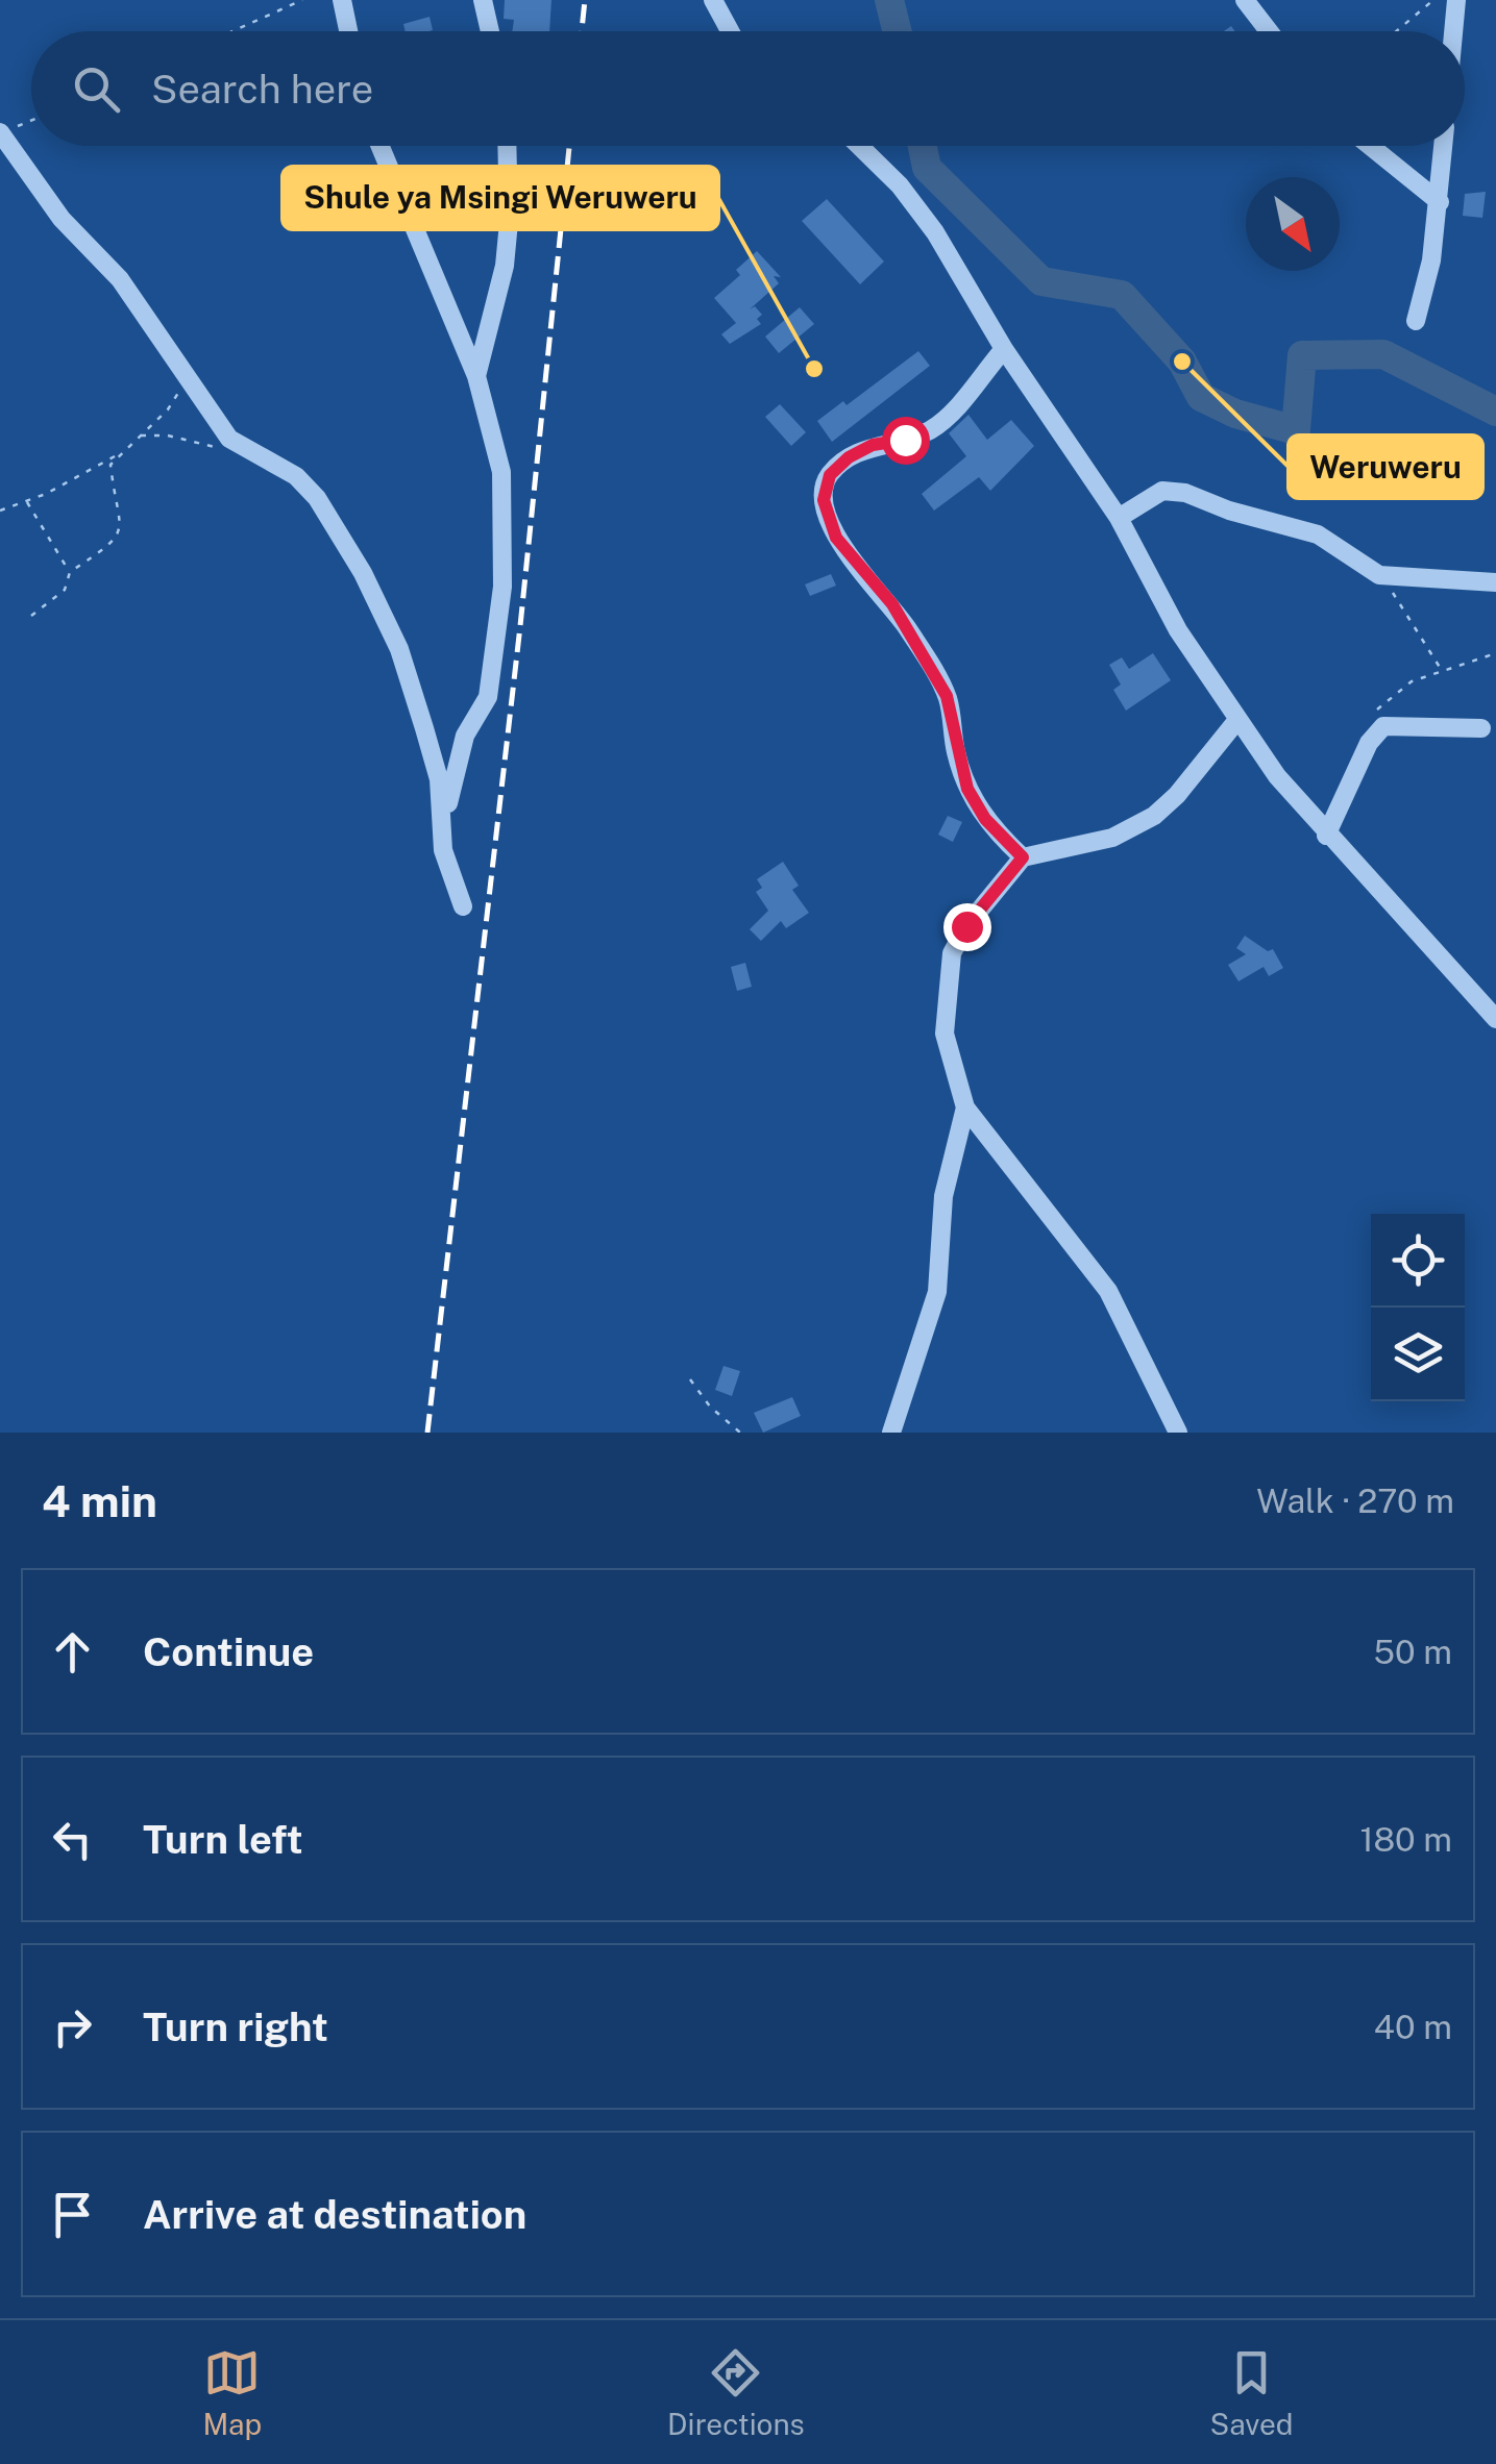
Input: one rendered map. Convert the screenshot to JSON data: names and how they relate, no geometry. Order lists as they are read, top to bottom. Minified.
{"places":["Weruweru","Shule ya Msingi Weruweru"],"north":"bottom right","page":{"search":"Search here","heading":["4 min","Walk · 270 m"],"list":[["Continue","50 m"],["Turn left","180 m"],["Turn right","40 m"],"Arrive at destination"],"nav":["Map","Directions","Saved"]}}
